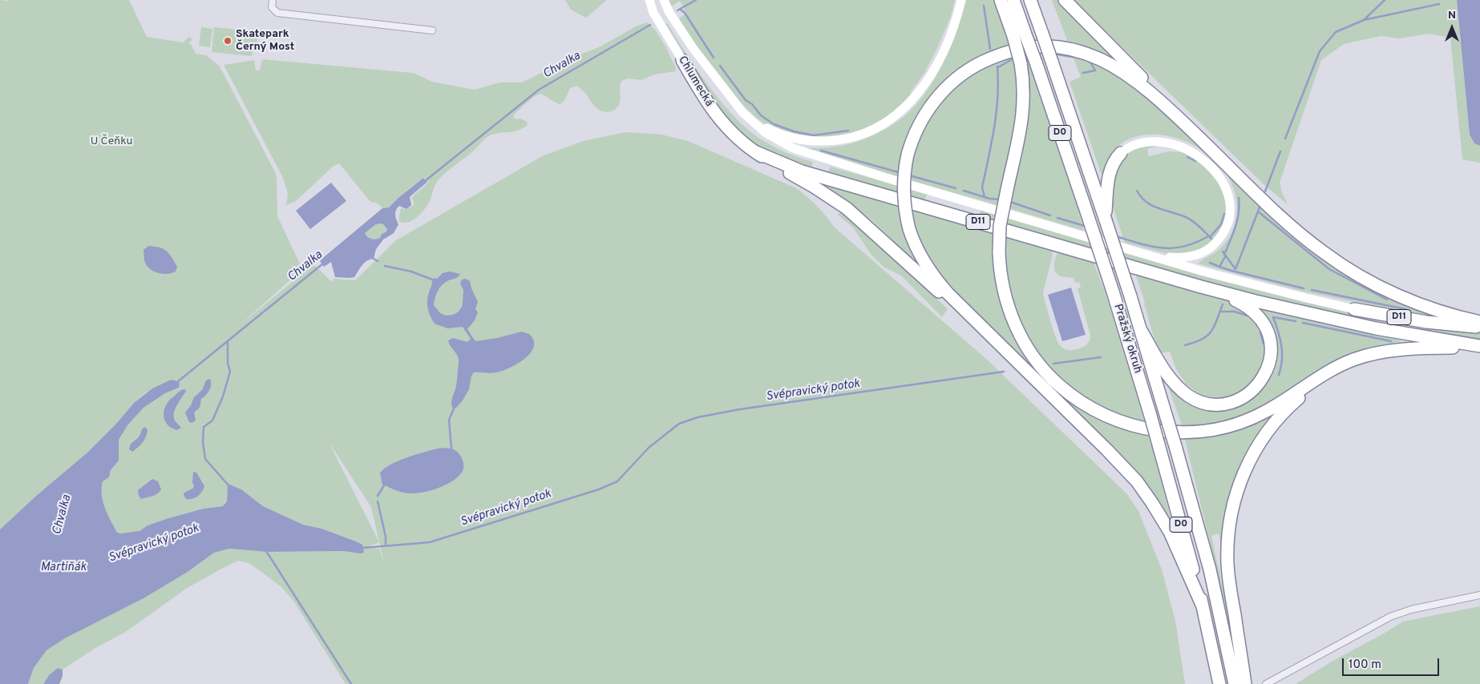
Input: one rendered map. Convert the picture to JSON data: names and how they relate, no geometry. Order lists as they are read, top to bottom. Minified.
{"streets":{"highway":["Chlumecká","D0","D11","Pražský okruh"]},"crossings":[["Chlumecká","D11"]],"water":["Chvalka","Svépravický potok","Martiňák"],"parks":["U Čeňku"],"places":["Skatepark Černý Most"],"scale_bar":"100 m","north":"top"}
